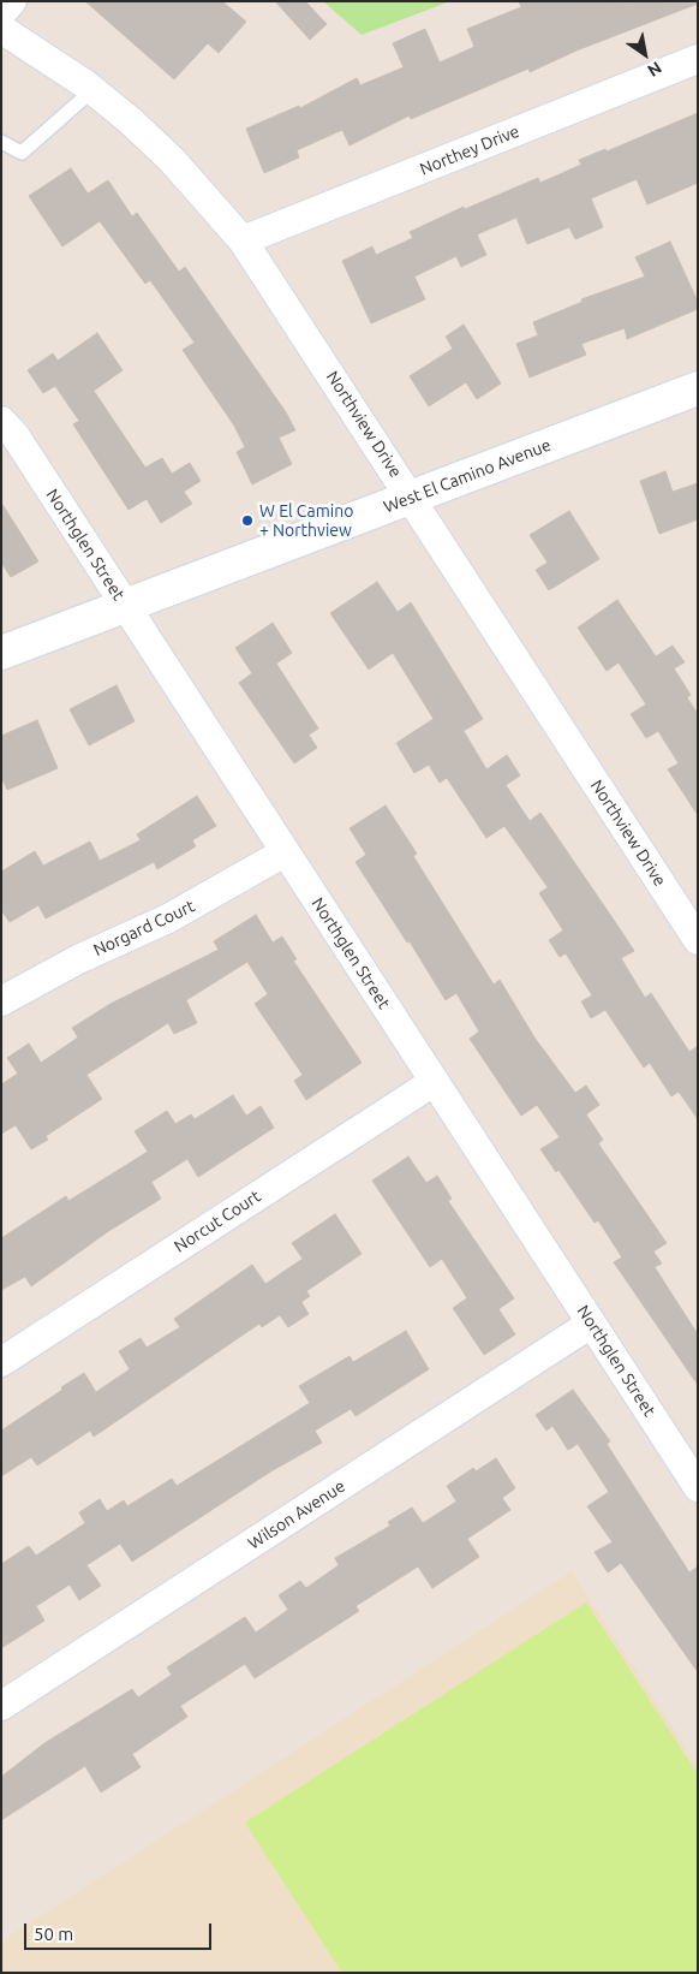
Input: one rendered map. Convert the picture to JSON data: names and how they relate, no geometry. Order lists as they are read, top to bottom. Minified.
{"streets":{"main road":["West El Camino Avenue"],"street":["Northey Drive","Northview Drive","Northglen Street","Norgard Court","Norcut Court","Wilson Avenue"]},"crossings":[["Northey Drive","Northview Drive"],["Northview Drive","West El Camino Avenue"],["West El Camino Avenue","Northglen Street"],["Northglen Street","Norgard Court"],["Northglen Street","Norcut Court"],["Northglen Street","Wilson Avenue"]],"places":["W El Camino + Northview"],"scale_bar":"50 m","north":"bottom right"}
